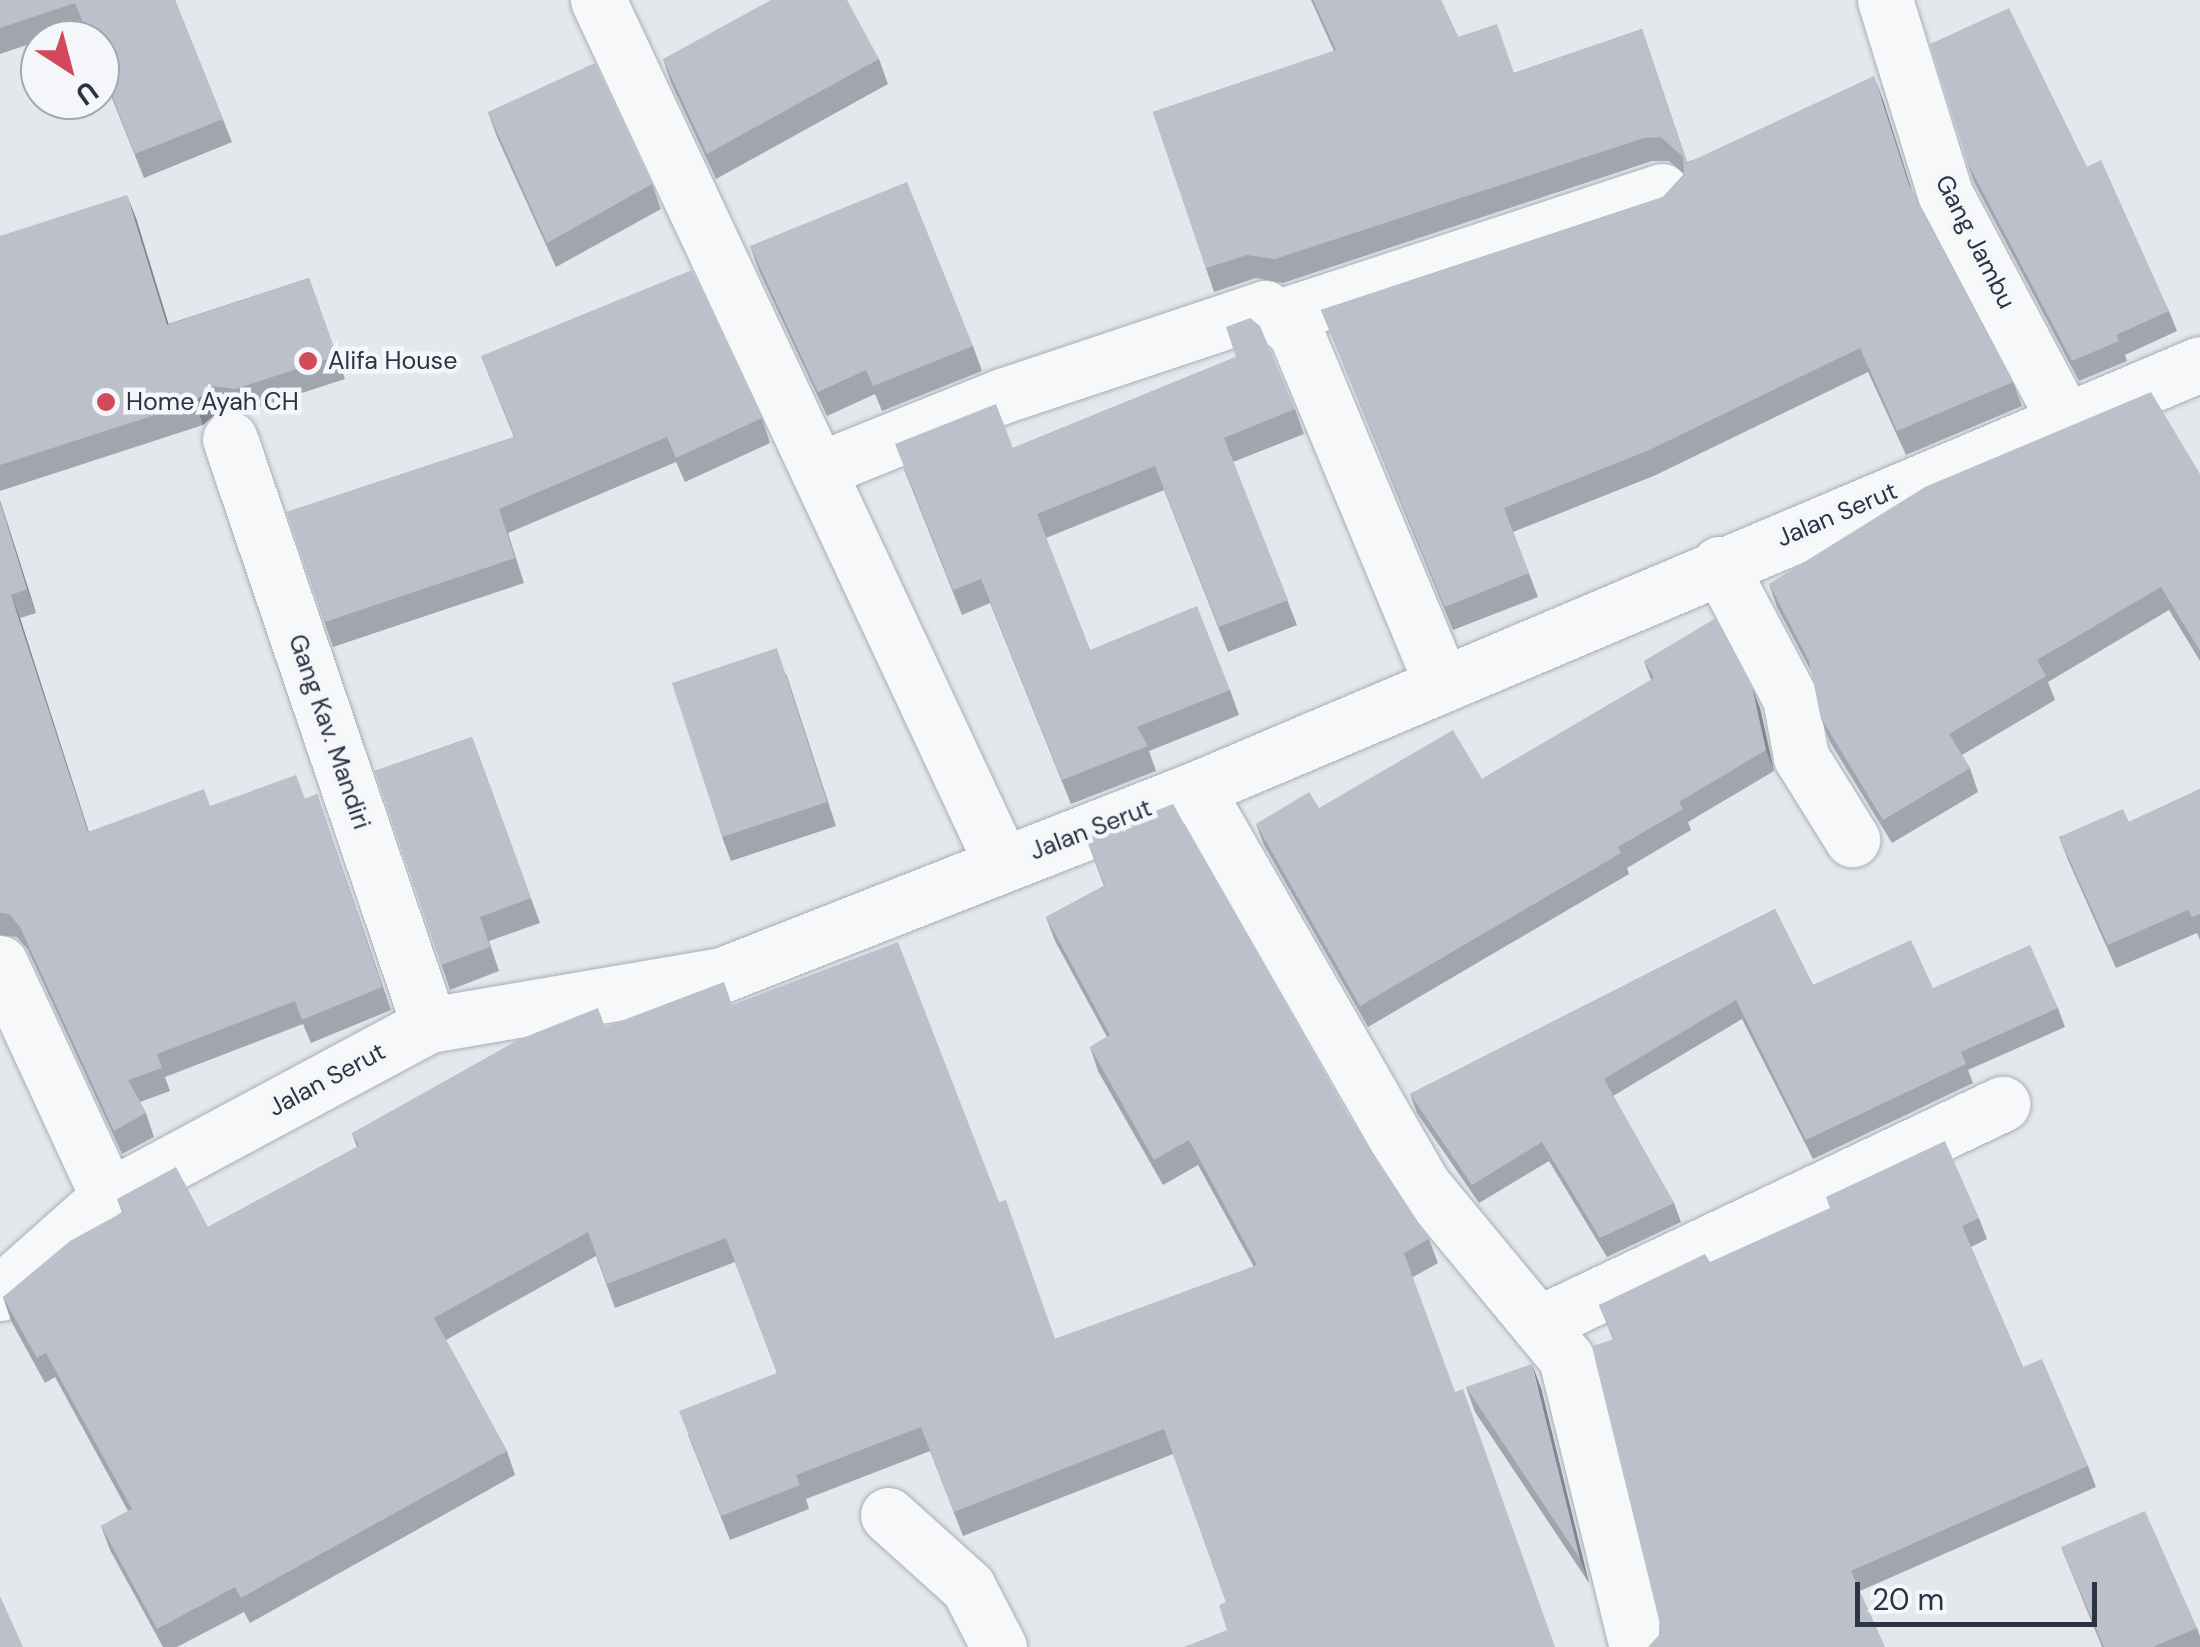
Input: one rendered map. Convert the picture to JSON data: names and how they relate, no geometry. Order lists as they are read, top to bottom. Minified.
{"streets":{"street":["Gang Jambu","Jalan Serut","Gang Kav. Mandiri"]},"crossings":[["Gang Jambu","Jalan Serut"],["Jalan Serut","Gang Kav. Mandiri"]],"places":["Alifa House","Home Ayah CH"],"scale_bar":"20 m","north":"bottom right"}
